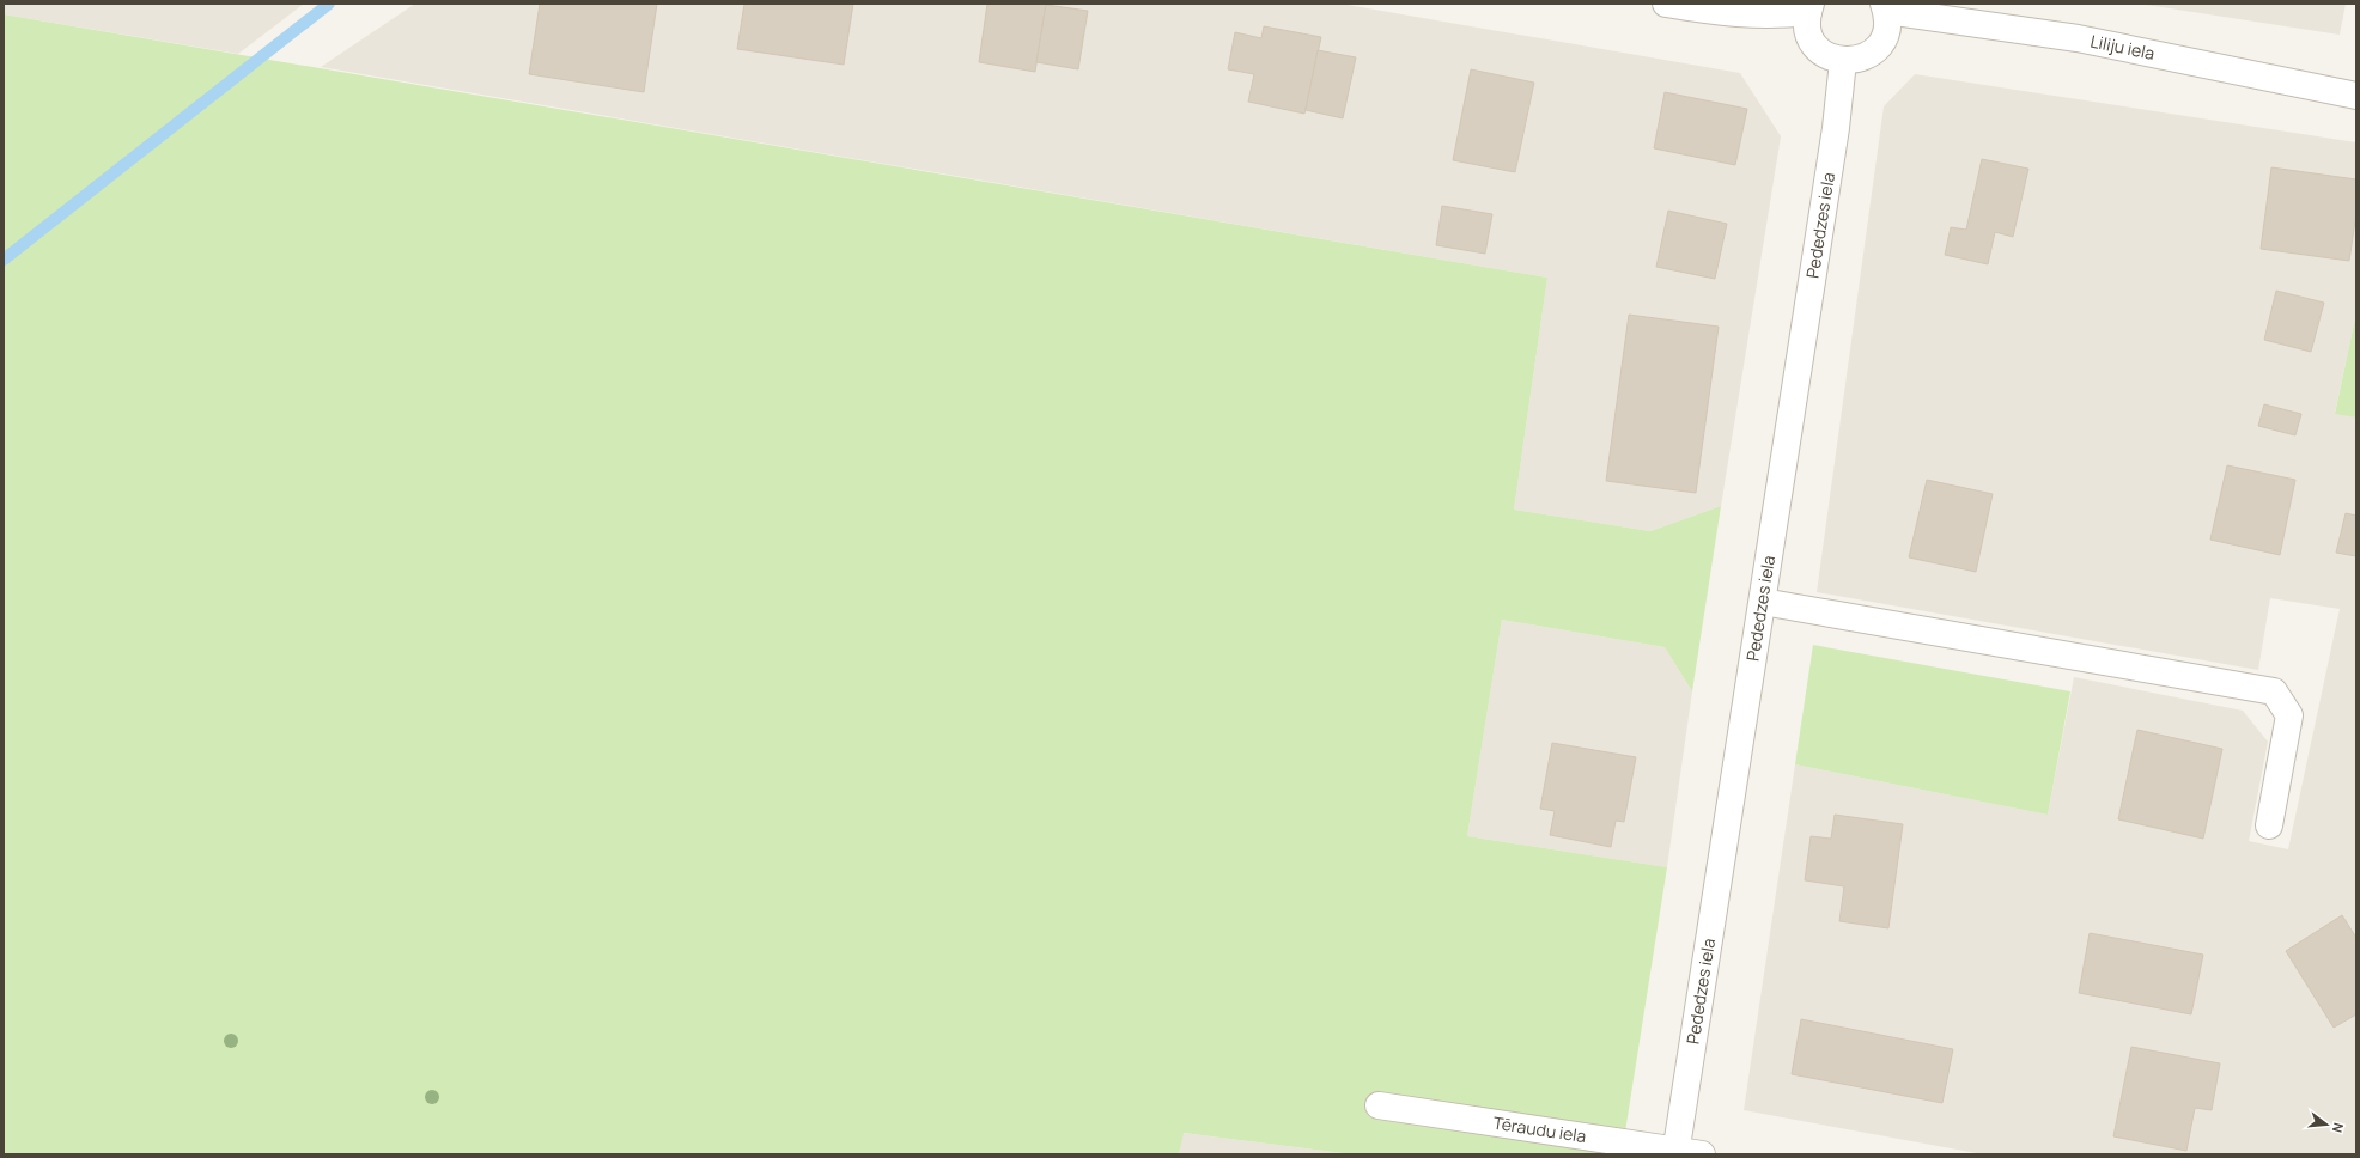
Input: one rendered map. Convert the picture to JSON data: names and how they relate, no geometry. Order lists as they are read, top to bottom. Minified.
{"streets":{"street":["Liliju iela","Pededzes iela","Tēraudu iela"]},"crossings":[["Pededzes iela","Tēraudu iela"]],"north":"right"}
